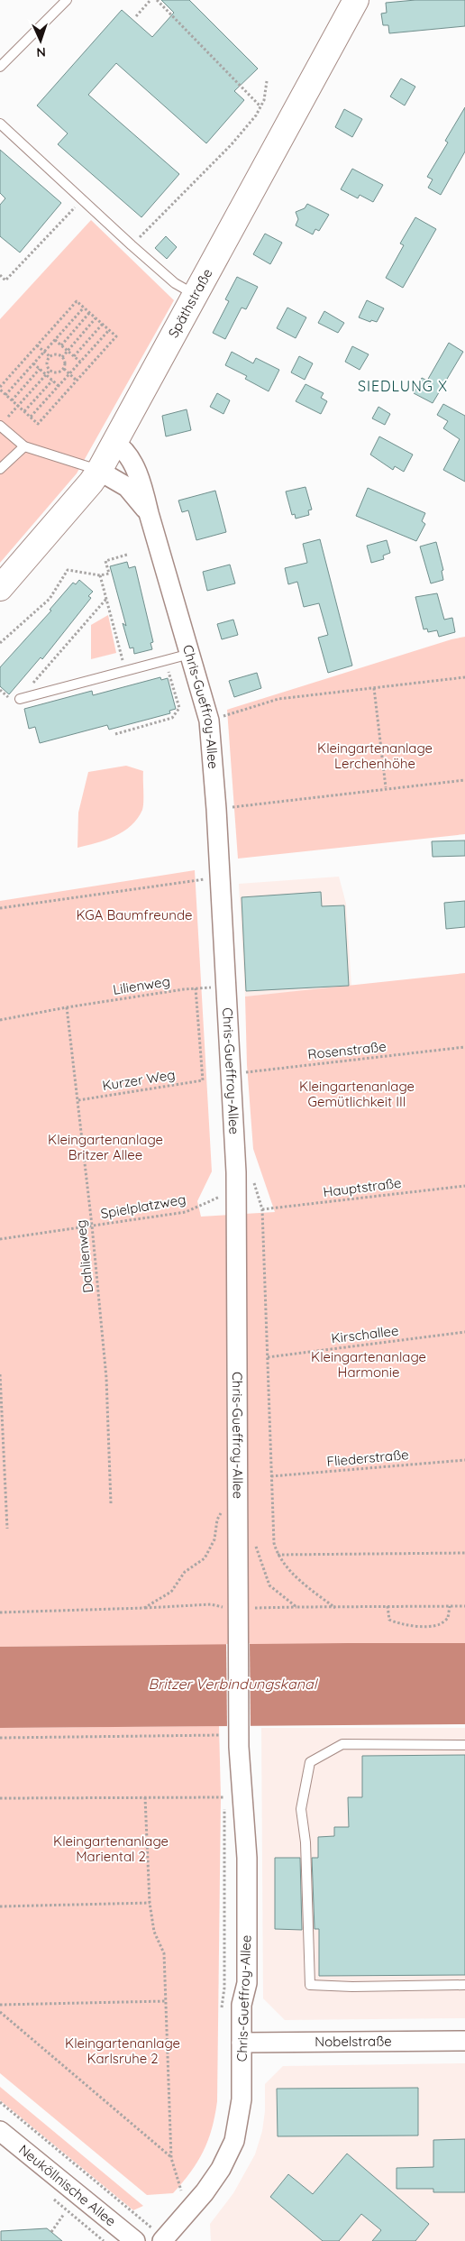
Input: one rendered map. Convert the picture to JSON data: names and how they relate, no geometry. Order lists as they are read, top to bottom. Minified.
{"streets":{"main road":["Späthstraße"],"street":["Chris-Gueffroy-Allee","Nobelstraße","Neuköllnische Allee"],"path":["Lilienweg","Rosenstraße","Kurzer Weg","Hauptstraße","Spielplatzweg","Dahlienweg","Kirschallee","Fliederstraße"]},"crossings":[["Späthstraße","Chris-Gueffroy-Allee"],["Chris-Gueffroy-Allee","Rosenstraße"],["Chris-Gueffroy-Allee","Spielplatzweg"],["Chris-Gueffroy-Allee","Nobelstraße"],["Lilienweg","Kurzer Weg"],["Lilienweg","Dahlienweg"],["Kurzer Weg","Dahlienweg"],["Spielplatzweg","Dahlienweg"]],"districts":["SIEDLUNG X"],"water":["Britzer Verbindungskanal"],"parks":["Kleingartenanlage Lerchenhöhe","KGA Baumfreunde","Kleingartenanlage Gemütlichkeit III","Kleingartenanlage Britzer Allee","Kleingartenanlage Harmonie","Kleingartenanlage Mariental 2","Kleingartenanlage Karlsruhe 2"],"north":"bottom"}
